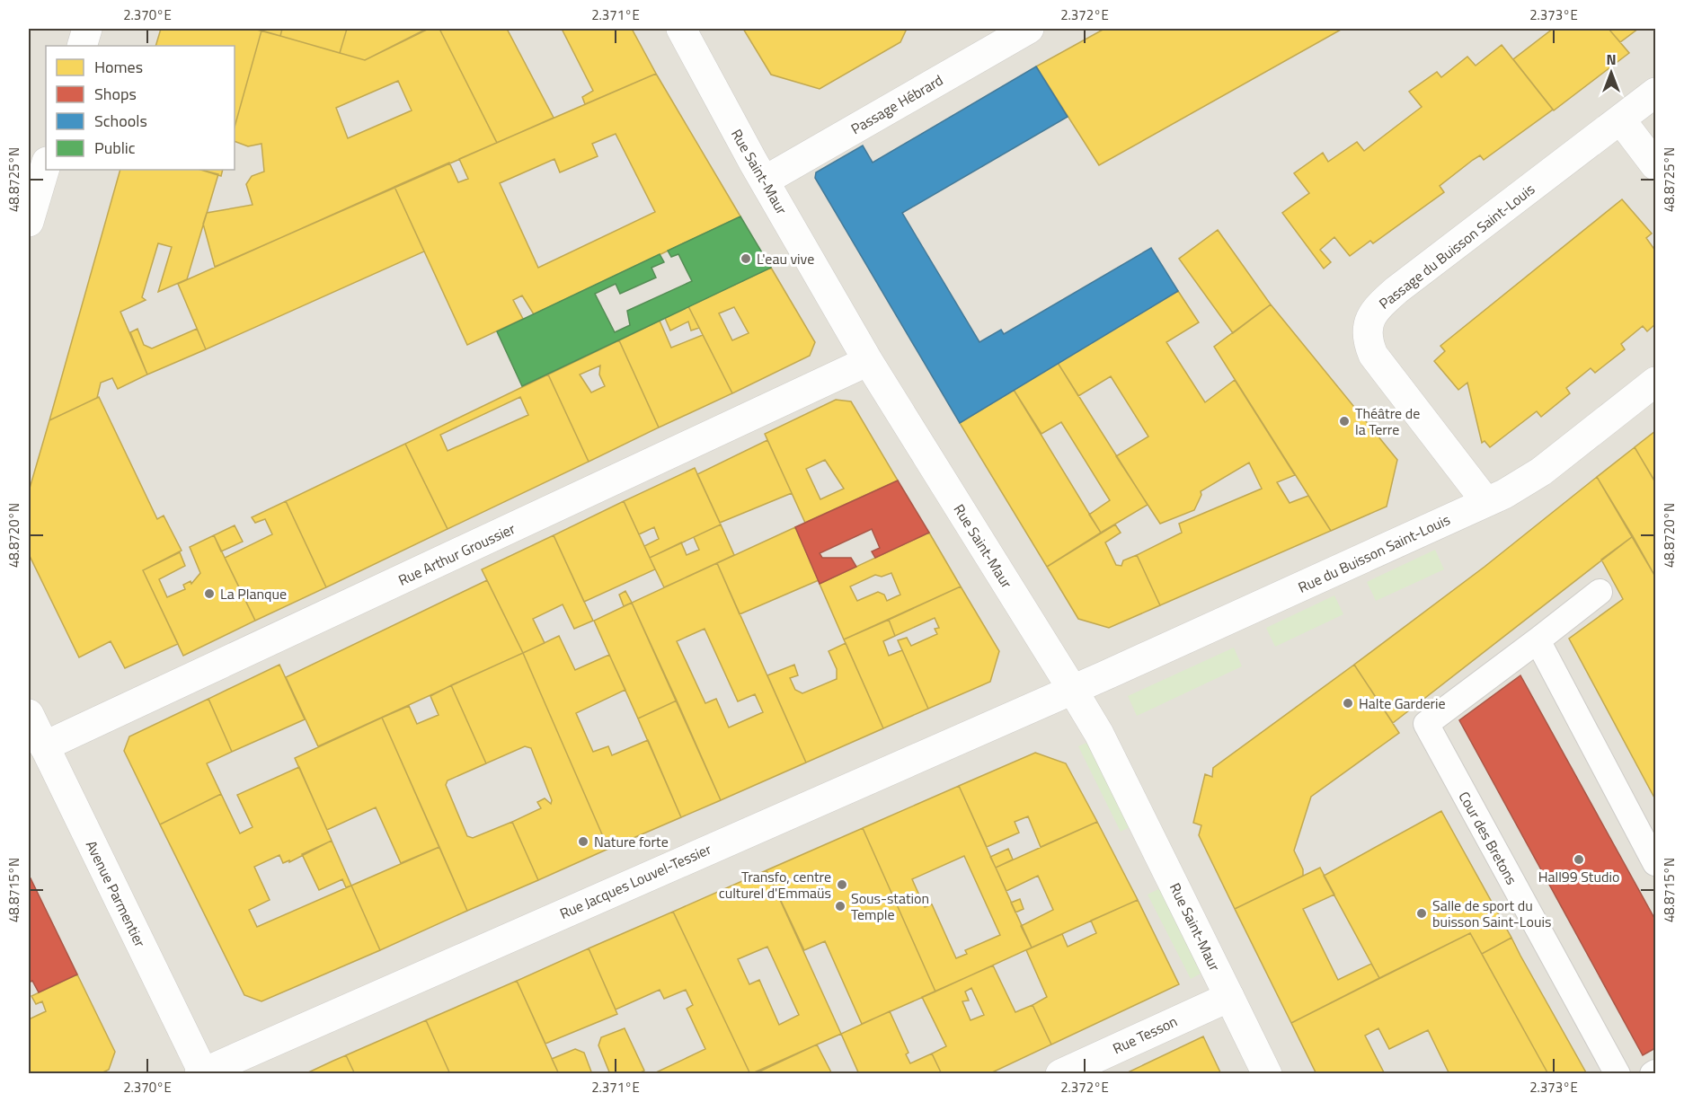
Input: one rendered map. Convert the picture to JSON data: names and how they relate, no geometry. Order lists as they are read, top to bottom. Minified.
{"streets":{"street":["Passage Hébrard","Rue Saint-Maur","Passage du Buisson Saint-Louis","Rue du Buisson Saint-Louis","Rue Arthur Groussier","Rue Jacques Louvel-Tessier","Avenue Parmentier","Rue Tesson"],"lane":["Cour des Bretons"]},"crossings":[["Passage Hébrard","Rue Saint-Maur"],["Rue Saint-Maur","Rue du Buisson Saint-Louis"],["Rue Saint-Maur","Rue Arthur Groussier"],["Rue Saint-Maur","Rue Jacques Louvel-Tessier"],["Rue Saint-Maur","Rue Tesson"],["Passage du Buisson Saint-Louis","Rue du Buisson Saint-Louis"],["Rue du Buisson Saint-Louis","Rue Jacques Louvel-Tessier"],["Rue Arthur Groussier","Avenue Parmentier"],["Rue Jacques Louvel-Tessier","Avenue Parmentier"]],"places":["L'eau vive","Théâtre de la Terre","La Planque","Halte Garderie","Nature forte","Hall99 Studio","Transfo, centre culturel d'Emmaüs","Sous-station Temple","Salle de sport du buisson Saint-Louis"],"legend":["Homes","Shops","Schools","Public"],"north":"top","coordinates":["2.370°E","2.371°E","2.372°E","2.373°E","48.8725°N","48.8720°N","48.8715°N"]}
